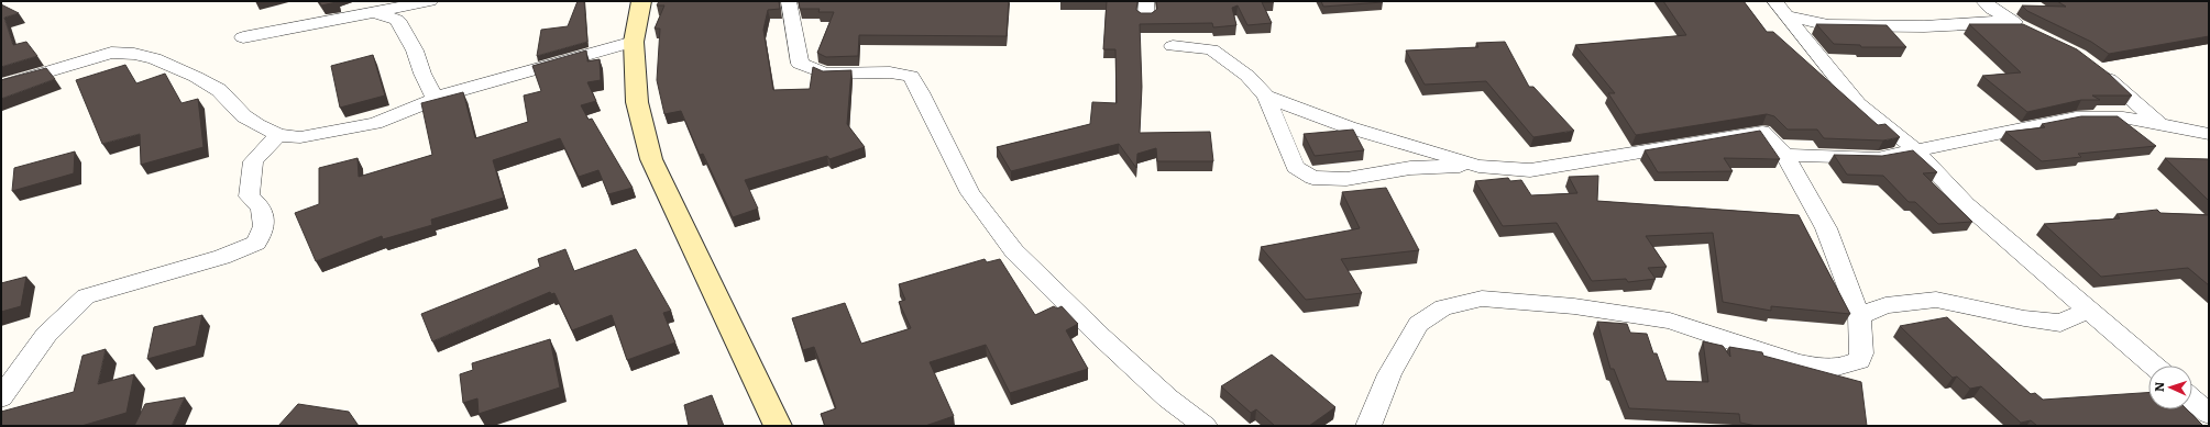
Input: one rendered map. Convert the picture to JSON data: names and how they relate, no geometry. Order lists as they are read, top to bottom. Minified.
{"north":"left"}
